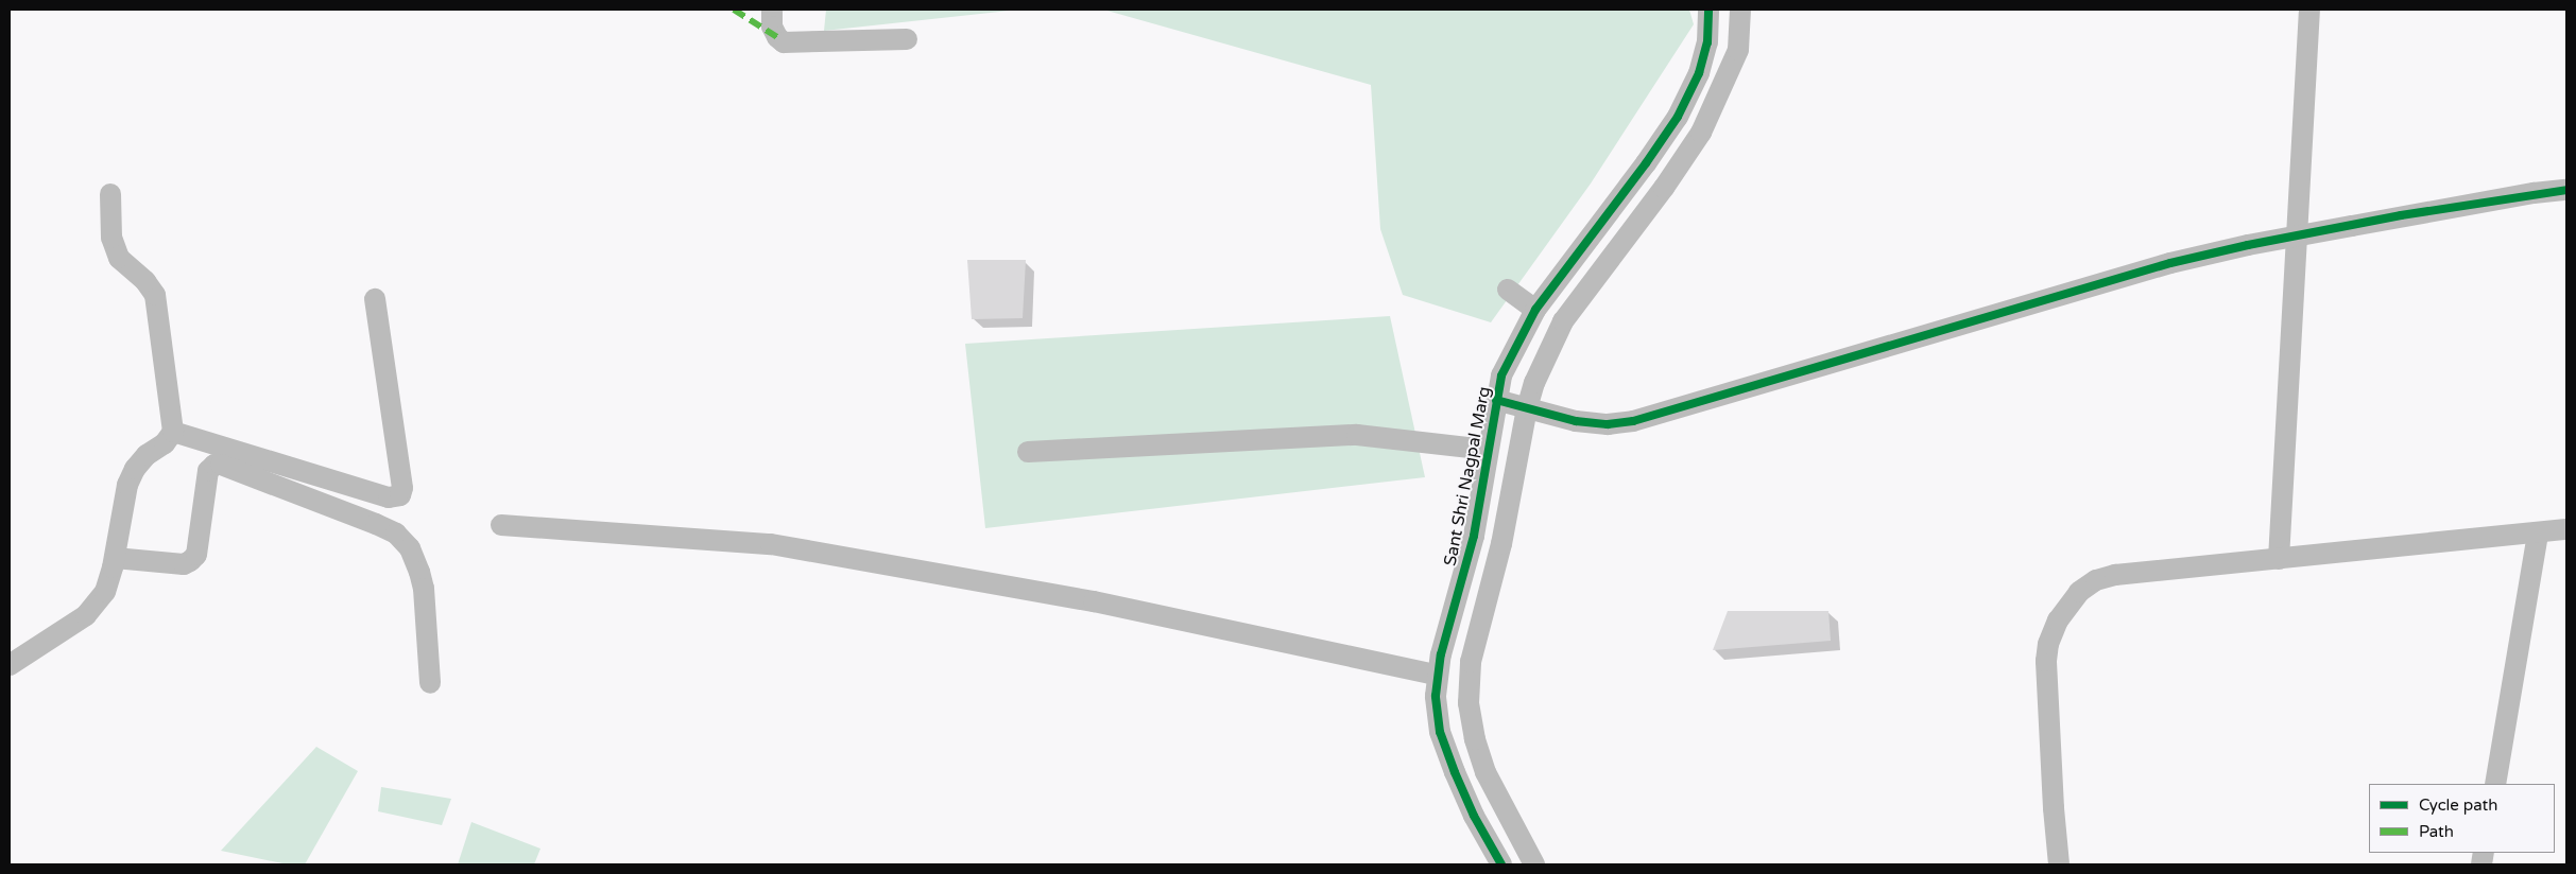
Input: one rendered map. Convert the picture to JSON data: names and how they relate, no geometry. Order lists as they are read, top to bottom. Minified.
{"streets":{"street":["Sant Shri Nagpal Marg"]},"legend":["Cycle path","Path"]}
